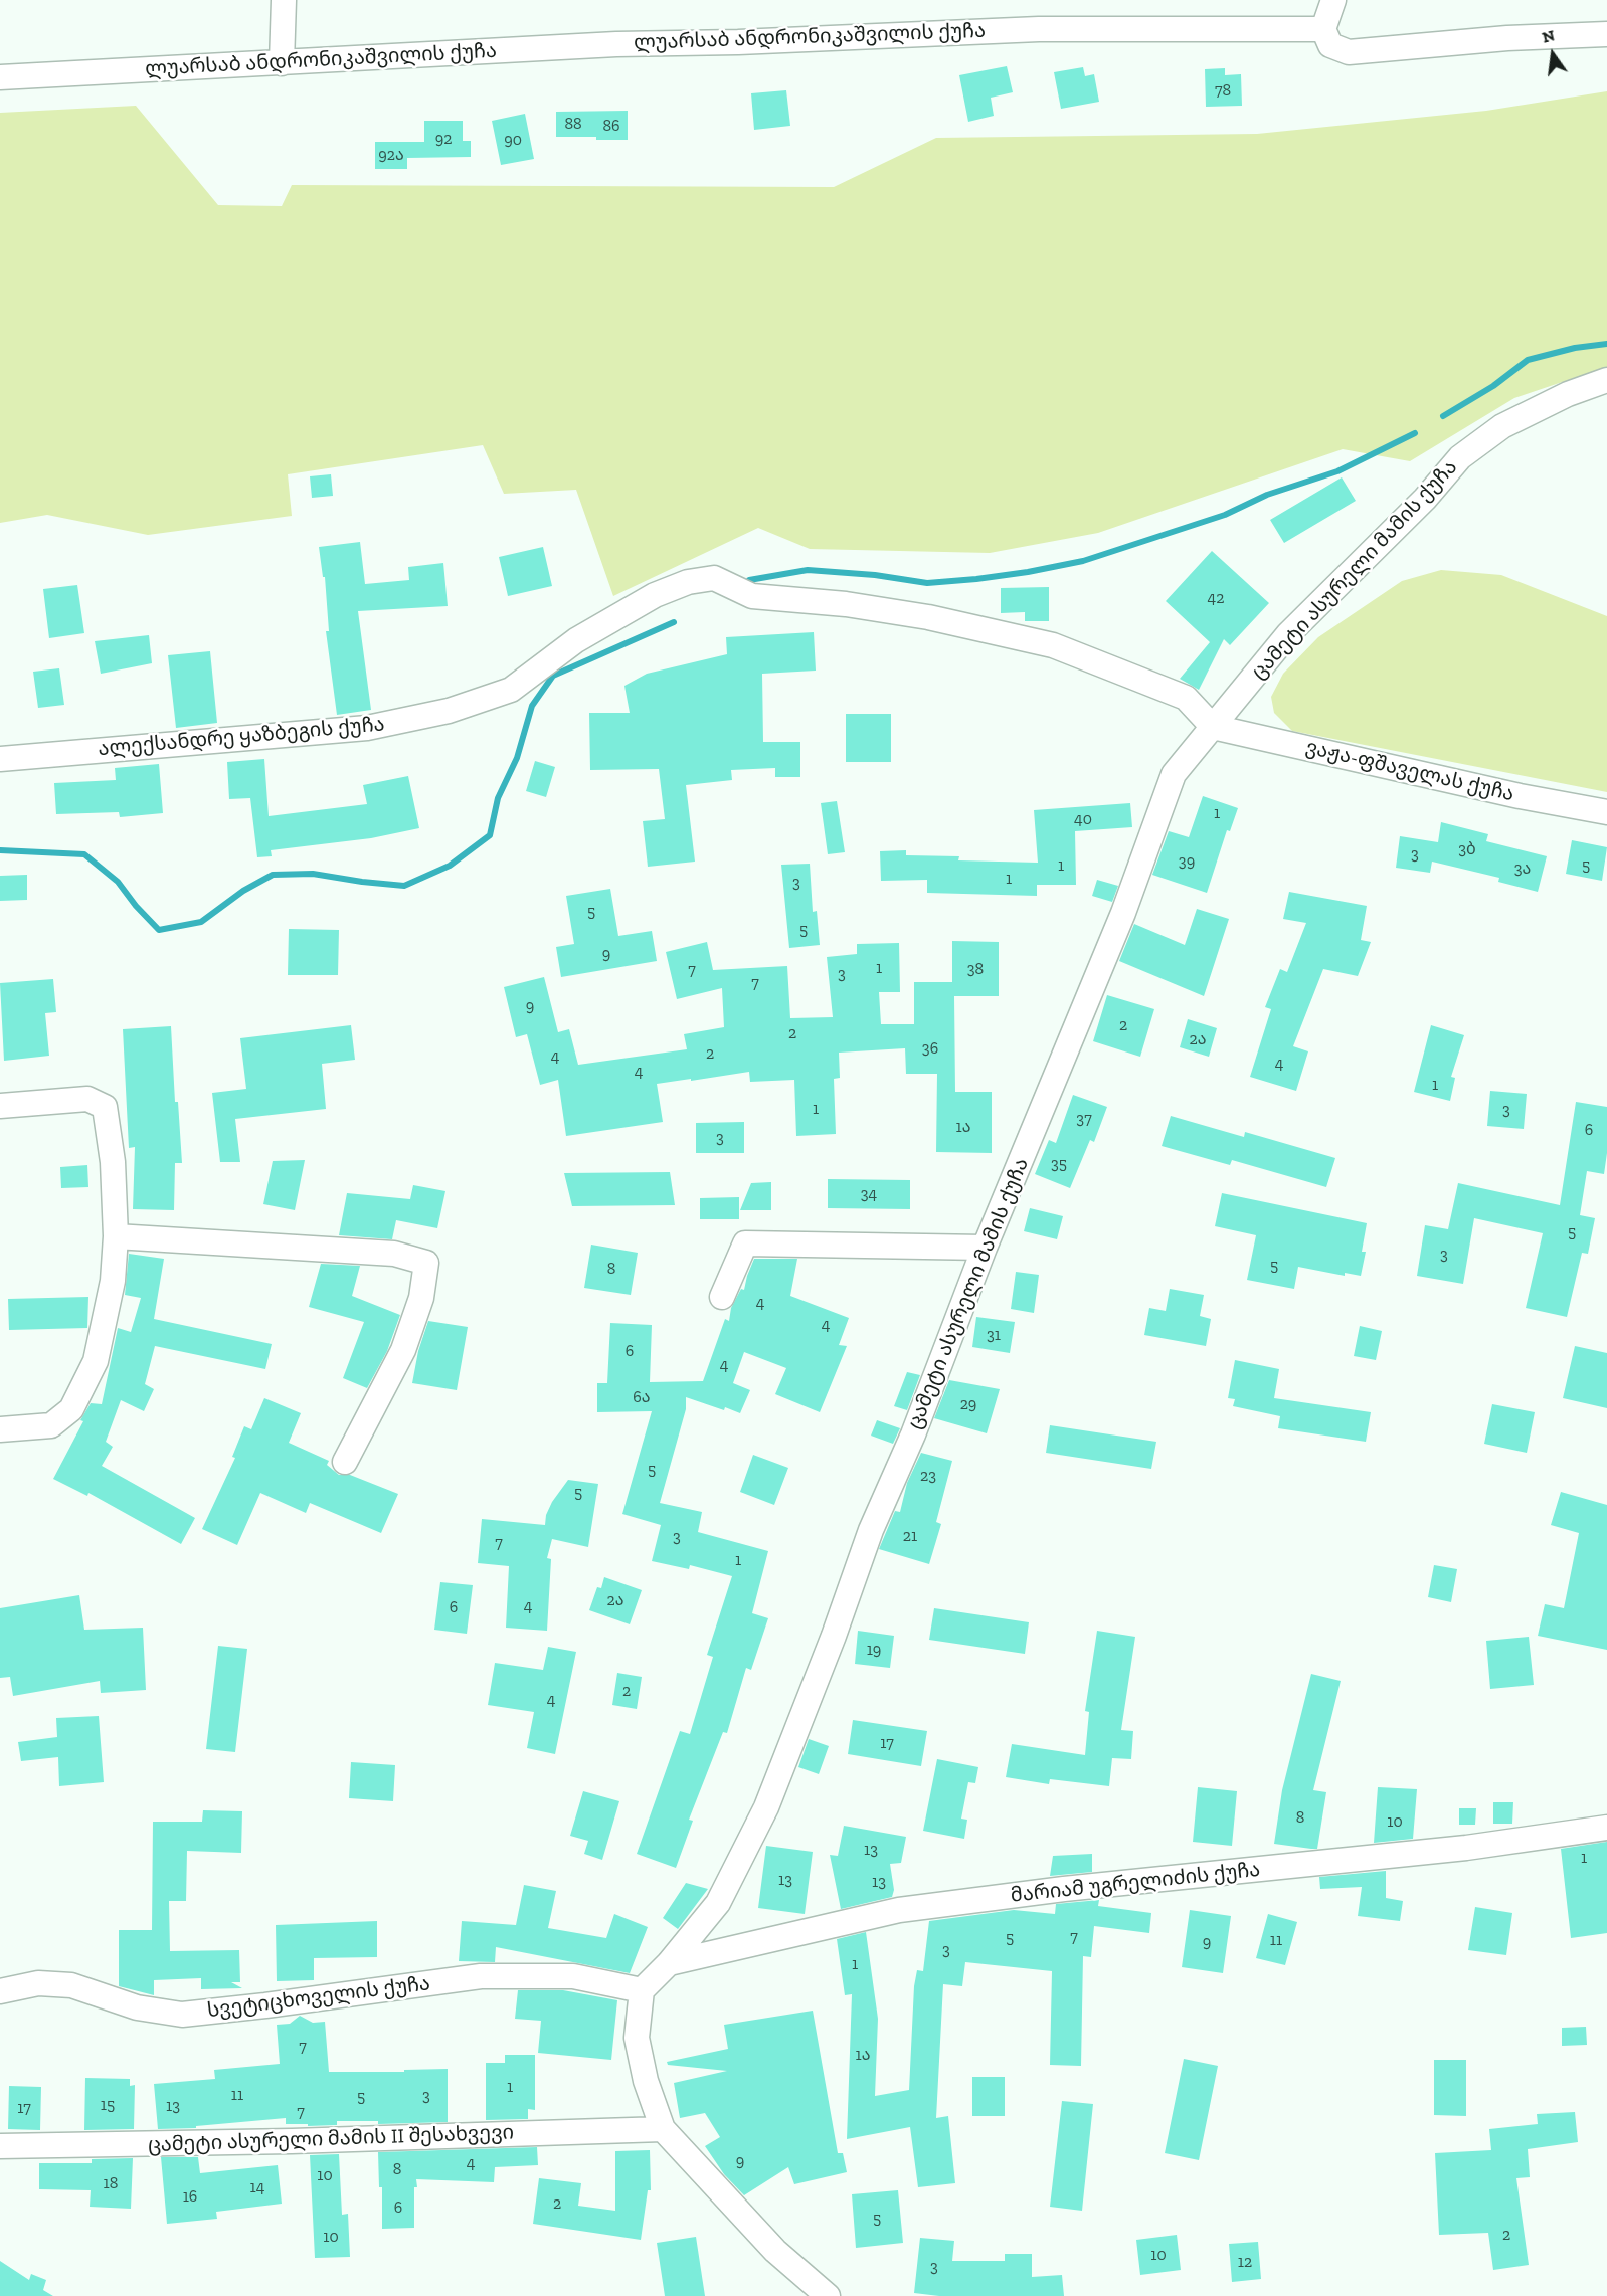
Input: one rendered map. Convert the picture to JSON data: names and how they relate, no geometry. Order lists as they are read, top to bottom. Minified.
{"streets":{"street":["ლუარსაბ ანდრონიკაშვილის ქუჩა","ცამეტი ასურელი მამის ქუჩა","ალექსანდრე ყაზბეგის ქუჩა","ვაჟა-ფშაველას ქუჩა","მარიამ უგრელიძის ქუჩა","სვეტიცხოველის ქუჩა","ცამეტი ასურელი მამის II შესახვევი"]},"crossings":[["ცამეტი ასურელი მამის ქუჩა","ალექსანდრე ყაზბეგის ქუჩა"],["ცამეტი ასურელი მამის ქუჩა","ვაჟა-ფშაველას ქუჩა"],["ცამეტი ასურელი მამის ქუჩა","მარიამ უგრელიძის ქუჩა"],["ცამეტი ასურელი მამის ქუჩა","სვეტიცხოველის ქუჩა"],["ალექსანდრე ყაზბეგის ქუჩა","ვაჟა-ფშაველას ქუჩა"]],"house_numbers":["78","88","86","92","90","92ა","42","1","40","3ბ","3","39","1","5","3ა","1","3","5","5","9","1","38","7","3","7","9","2","2","2ა","36","2","4","4","4","1","1","3","37","1ა","6","3","35","34","5","3","5","8","4","4","31","6","4","6ა","29","5","23","5","21","3","7","1","2ა","4","6","19","2","4","17","8","10","13","1","13","13","7","5","11","9","3","1","7","1ა","1","11","3","5","15","13","17","7","9","4","8","10","18","14","16","2","6","5","2","10","10","12","3"],"north":"top"}
